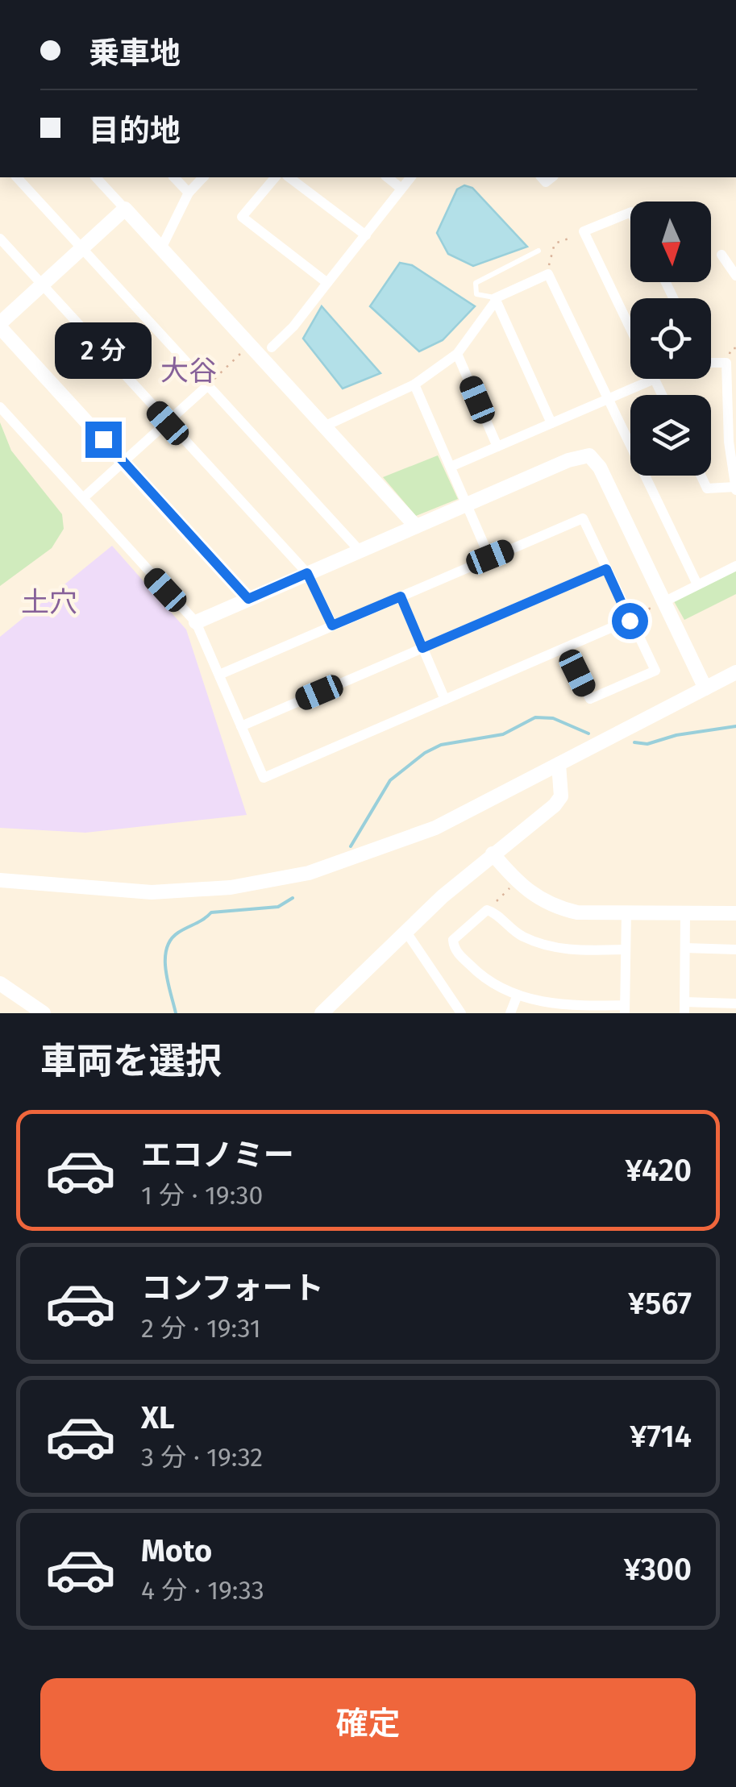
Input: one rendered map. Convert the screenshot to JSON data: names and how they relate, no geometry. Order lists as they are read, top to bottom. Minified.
{"districts":["大谷","土穴"],"north":"bottom","page":{"banner":["乗車地","目的地"],"bubble":"2 分","heading":"車両を選択","list":[{"name":"エコノミー","note":"1 分 · 19:30","value":"¥420"},{"name":"コンフォート","note":"2 分 · 19:31","value":"¥567"},{"name":"XL","note":"3 分 · 19:32","value":"¥714"},{"name":"Moto","note":"4 分 · 19:33","value":"¥300"}],"buttons":"確定"}}
